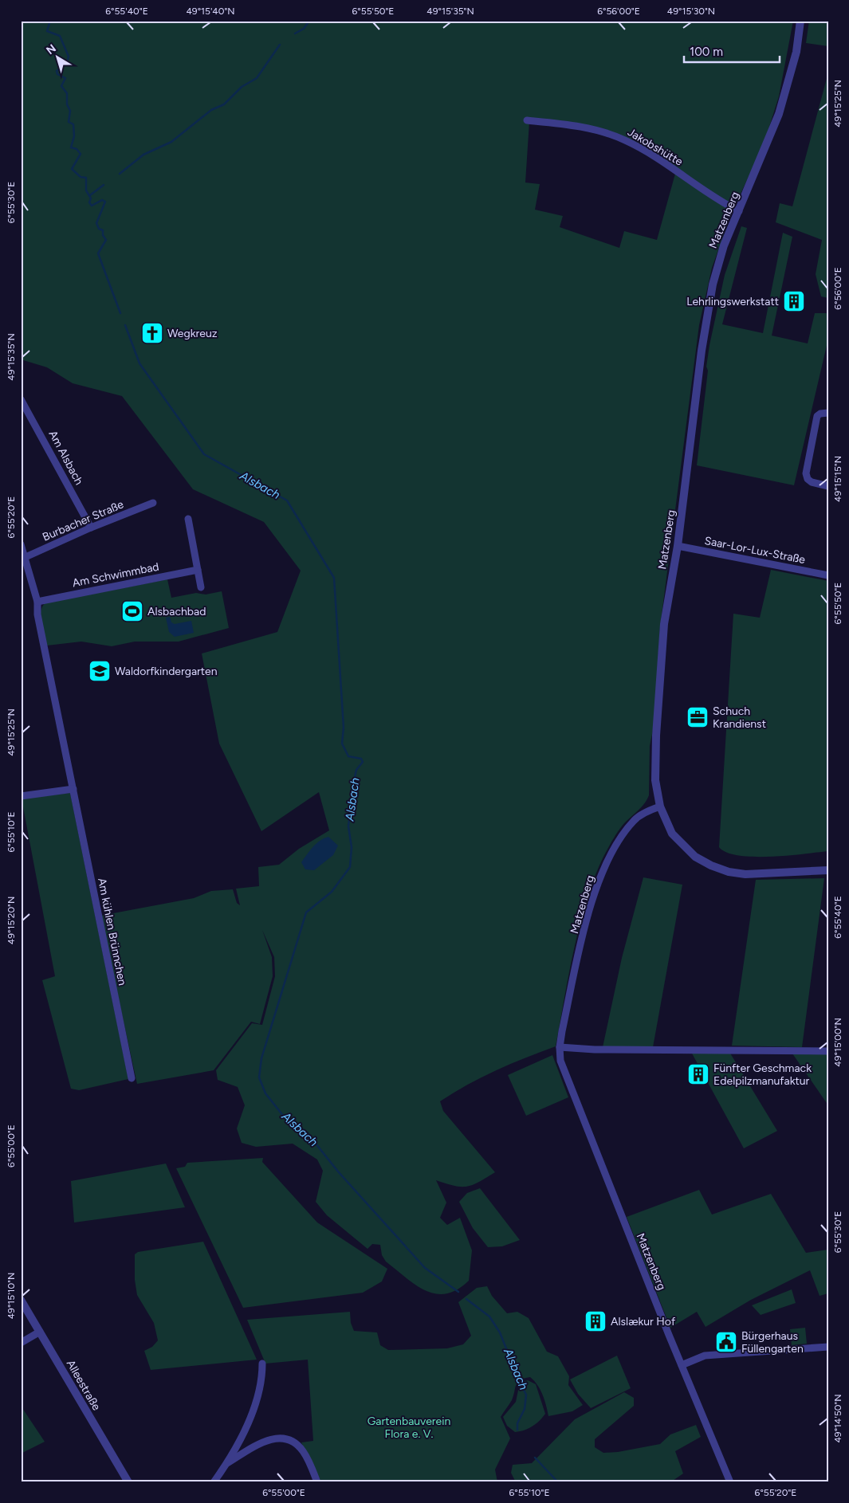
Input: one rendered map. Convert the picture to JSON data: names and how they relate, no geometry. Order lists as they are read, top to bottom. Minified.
{"streets":{"street":["Jakobshütte","Matzenberg","Am Alsbach","Burbacher Straße","Saar-Lor-Lux-Straße","Am Schwimmbad","Am kühlen Brünnchen","Alleestraße"]},"crossings":[["Jakobshütte","Matzenberg"],["Matzenberg","Saar-Lor-Lux-Straße"],["Am Alsbach","Burbacher Straße"],["Burbacher Straße","Am kühlen Brünnchen"],["Am Schwimmbad","Am kühlen Brünnchen"]],"water":["Alsbach"],"parks":["Gartenbauverein Flora e. V."],"places":{"building":["Lehrlingswerkstatt","Fünfter Geschmack Edelpilzmanufaktur","Alslækur Hof"],"church":["Wegkreuz"],"sports":["Alsbachbad"],"school or university":["Waldorfkindergarten"],"office":["Schuch Krandienst"],"public building":["Bürgerhaus Füllengarten"]},"scale_bar":"100 m","north":"top left","coordinates":["6°55'40\"E","49°15'40\"N","6°55'50\"E","49°15'35\"N","6°56'00\"E","49°15'30\"N","49°15'25\"N","6°55'30\"E","49°15'15\"N","6°55'20\"E","6°55'10\"E","49°15'20\"N","49°15'00\"N","6°55'00\"E","49°15'10\"N","49°14'50\"N"]}
